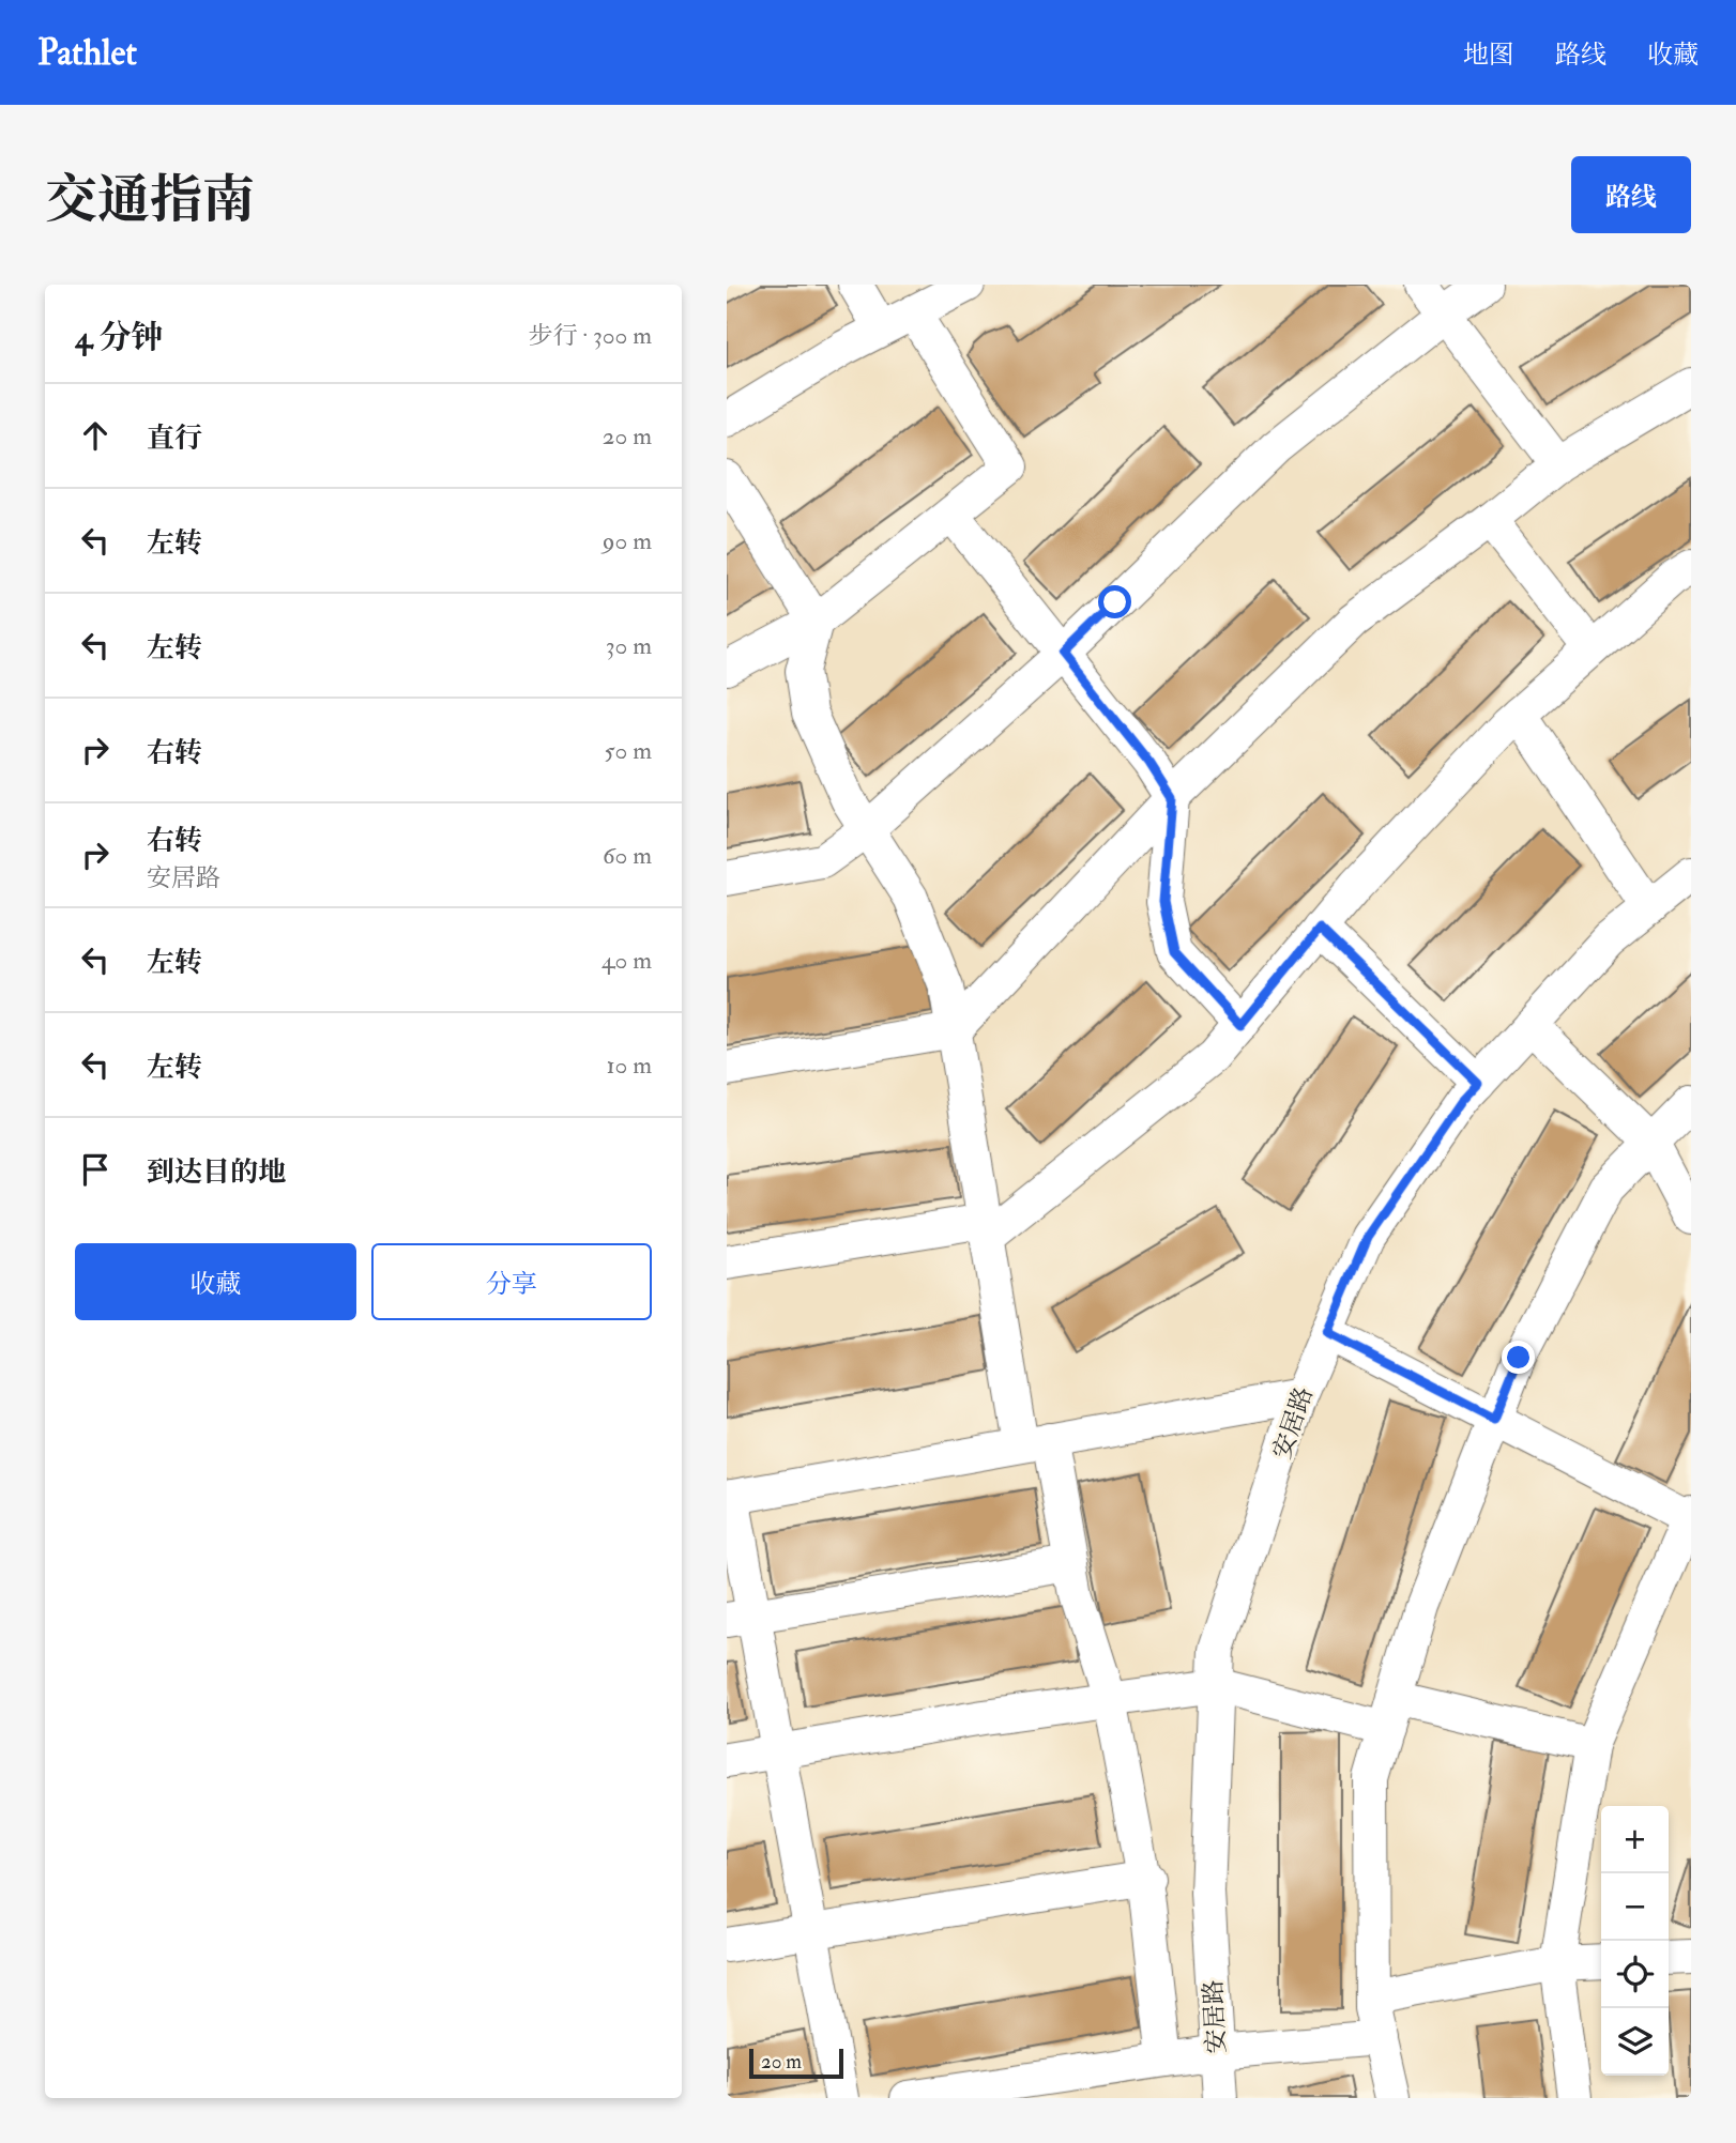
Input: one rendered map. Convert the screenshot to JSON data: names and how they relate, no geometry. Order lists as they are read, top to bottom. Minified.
{"streets":{"street":["安居路"]},"scale_bar":"20 m","page":{"header":"Pathlet","nav":["地图","路线","收藏"],"buttons":["路线",["收藏","分享"]],"title":"交通指南","heading":["4 分钟","步行 · 300 m"],"list":[["直行","20 m"],["左转","90 m"],["左转","30 m"],["右转","50 m"],["右转","安居路","60 m"],["左转","40 m"],["左转","10 m"],"到达目的地"],"map_buttons":["+","−"],"scale":"20 m"}}
